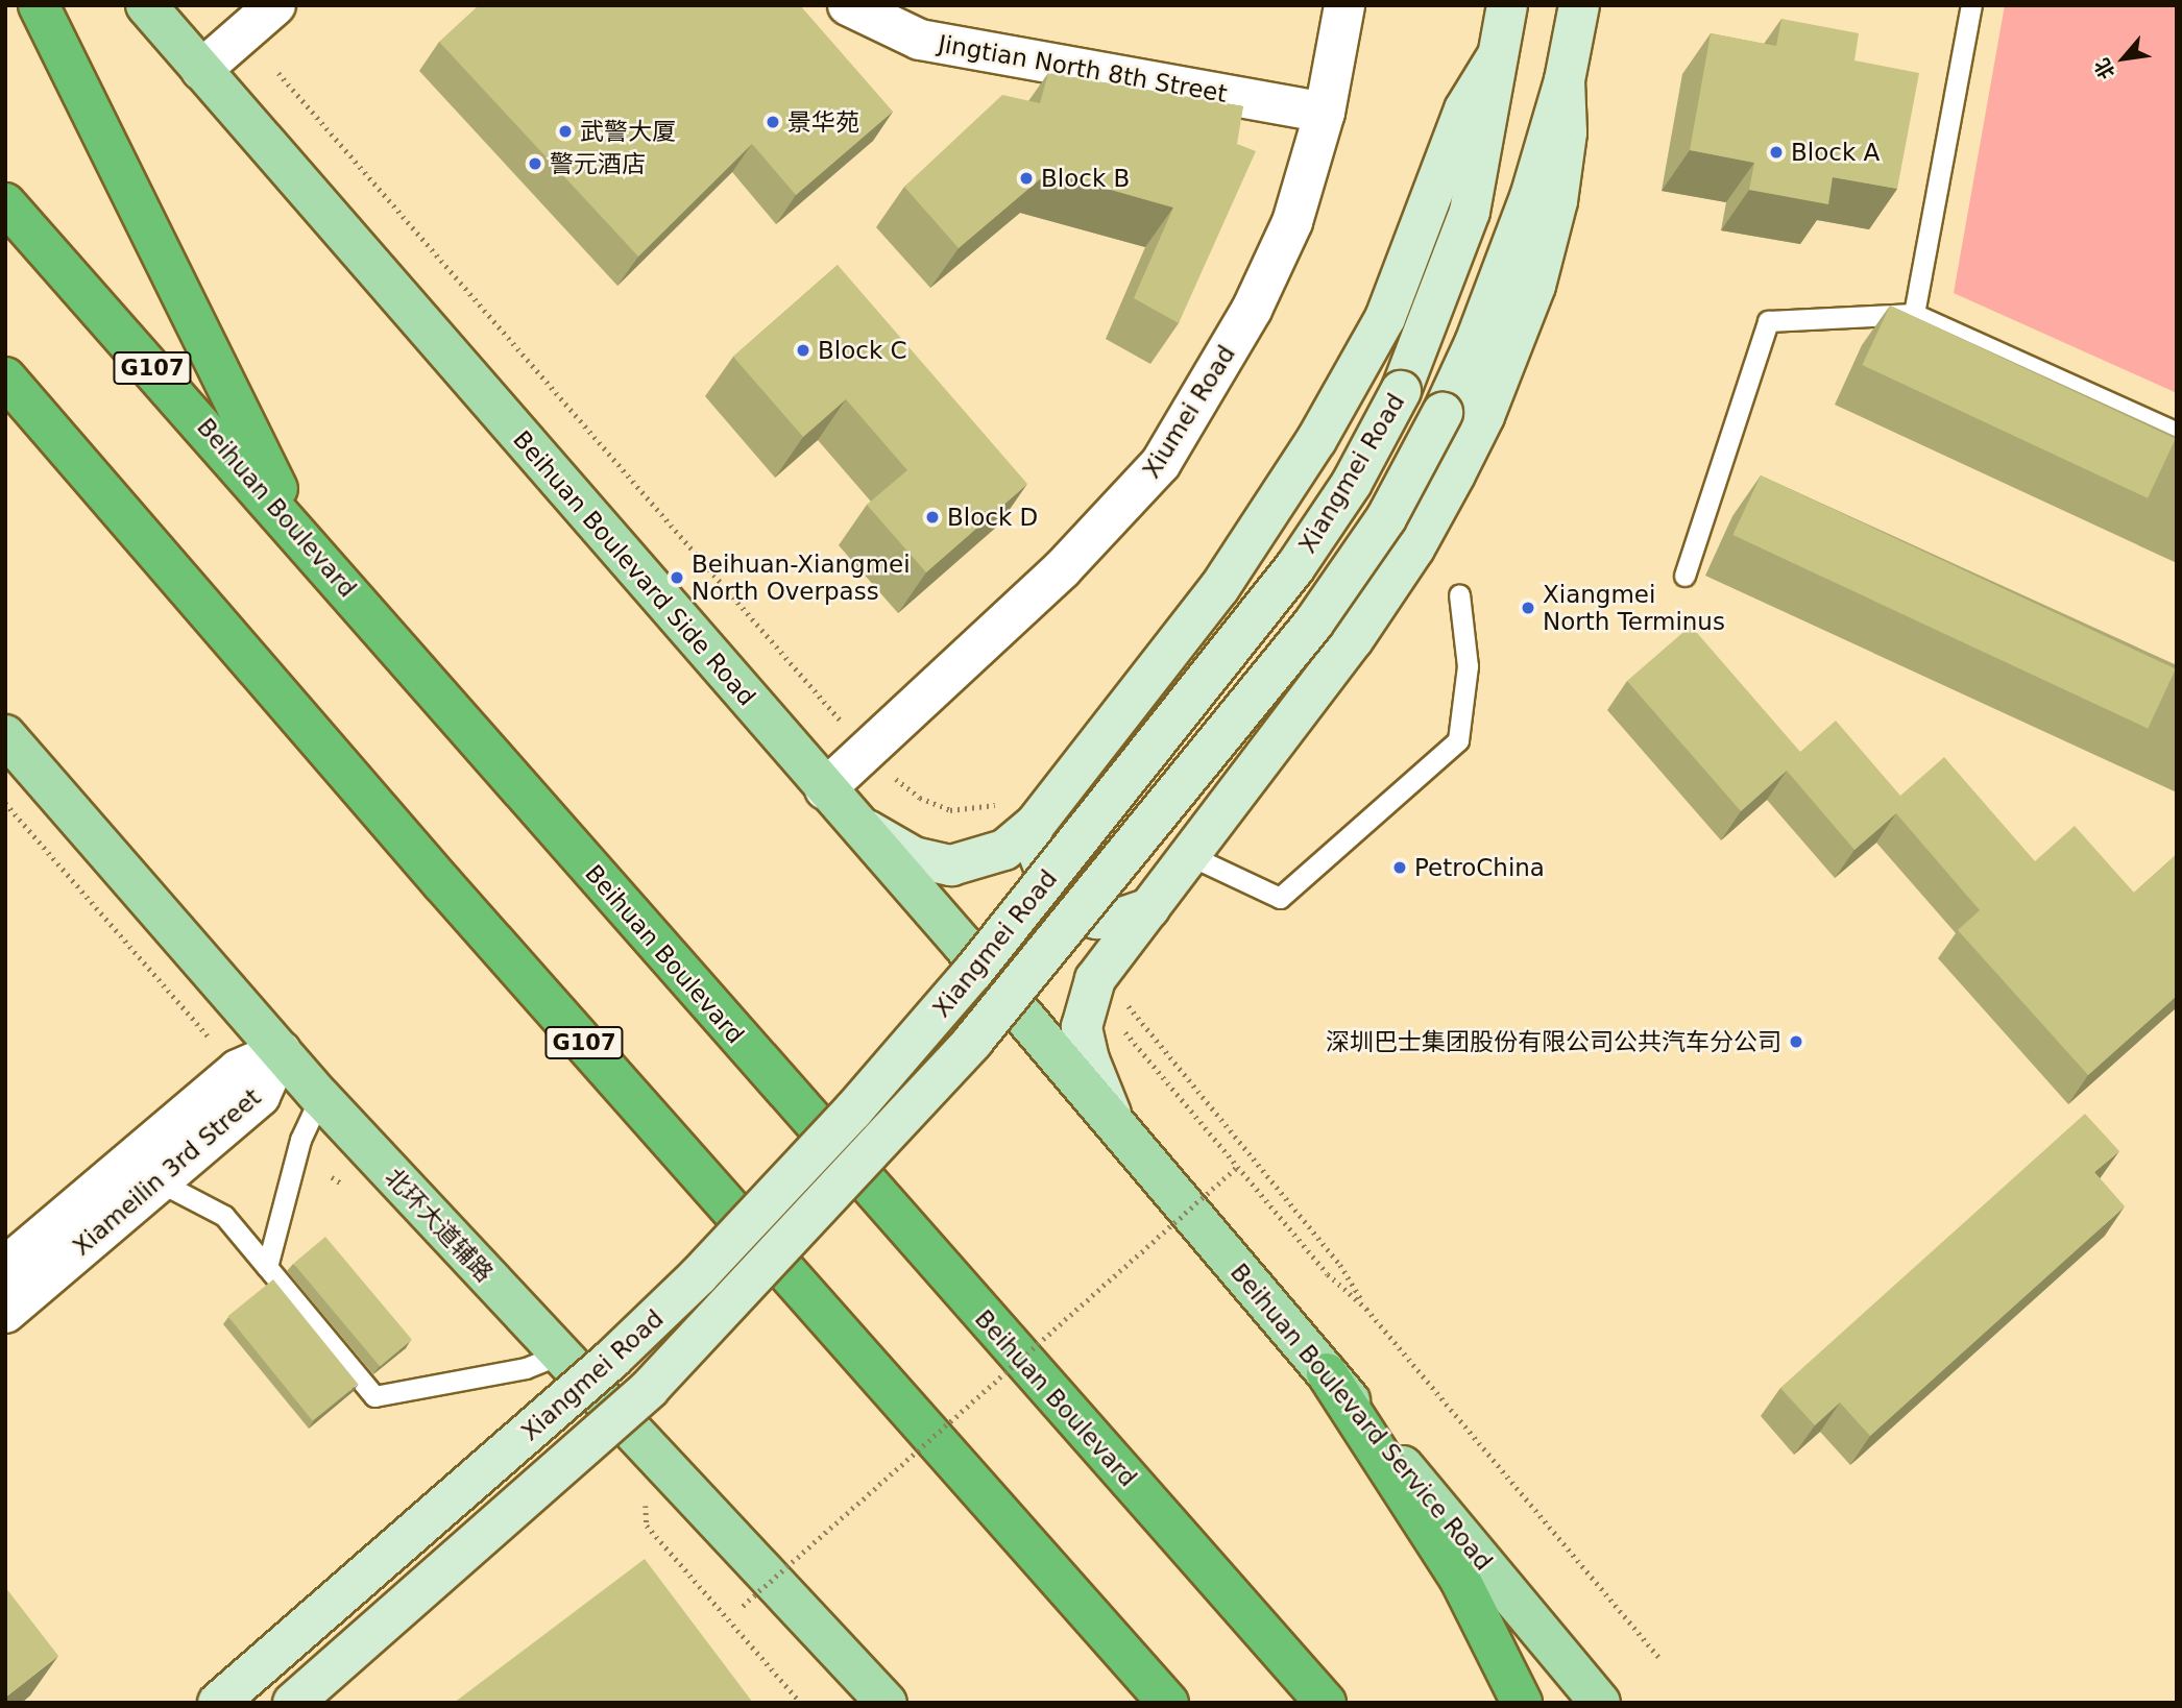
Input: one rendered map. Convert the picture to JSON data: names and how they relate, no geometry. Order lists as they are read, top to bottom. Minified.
{"streets":{"highway":["G107","Beihuan Boulevard"],"main road":["Xiangmei Road","Beihuan Boulevard Side Road","北环大道辅路","Beihuan Boulevard Service Road"],"street":["Jingtian North 8th Street","Xiumei Road","Xiameilin 3rd Street"]},"crossings":[["Jingtian North 8th Street","Xiumei Road"],["Xiumei Road","Beihuan Boulevard Side Road"],["Beihuan Boulevard Side Road","Beihuan Boulevard Service Road"],["Xiameilin 3rd Street","北环大道辅路"]],"places":["景华苑","武警大厦","Block A","警元酒店","Block B","Block C","Block D","Beihuan-Xiangmei North Overpass","Xiangmei North Terminus","PetroChina","深圳巴士集团股份有限公司公共汽车分公司"],"north":"bottom left"}
